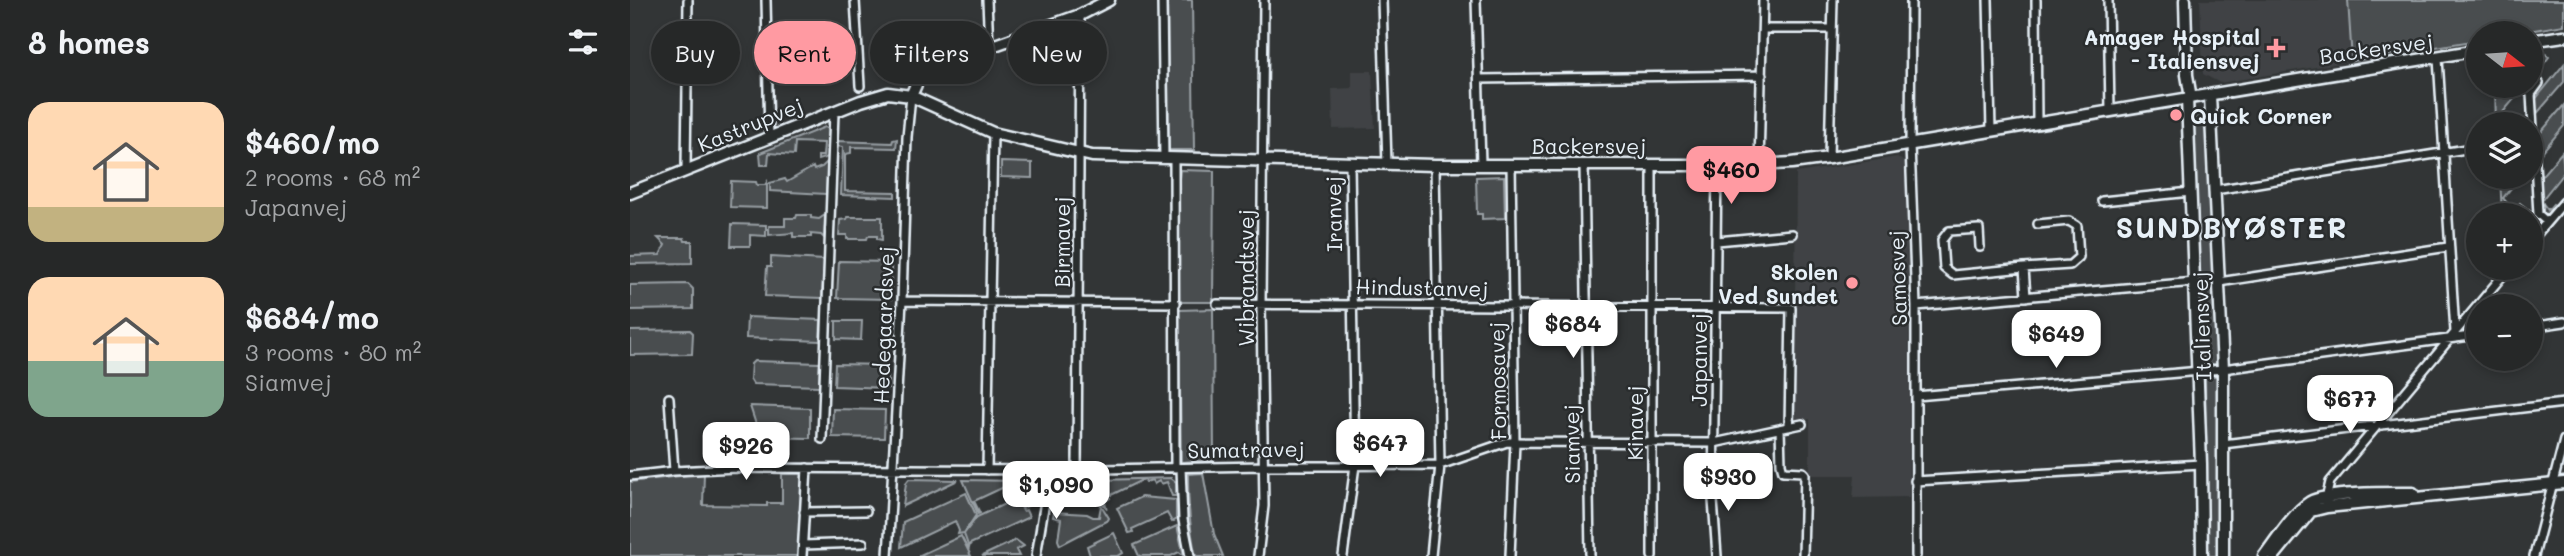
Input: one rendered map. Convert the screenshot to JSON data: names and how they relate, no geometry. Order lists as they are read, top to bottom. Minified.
{"streets":{"street":["Backersvej","Kastrupvej","Iranvej","Birmavej","Wibrandtsvej","Samosvej","Hindustanvej","Hedegaardsvej","Italiensvej","Japanvej","Formosavej","Kinavej","Siamvej","Sumatravej"]},"crossings":[["Backersvej","Kastrupvej"],["Backersvej","Iranvej"],["Backersvej","Birmavej"],["Backersvej","Wibrandtsvej"],["Backersvej","Samosvej"],["Backersvej","Hedegaardsvej"],["Backersvej","Italiensvej"],["Backersvej","Japanvej"],["Backersvej","Formosavej"],["Backersvej","Kinavej"],["Backersvej","Siamvej"],["Kastrupvej","Hedegaardsvej"],["Iranvej","Hindustanvej"],["Iranvej","Sumatravej"],["Birmavej","Sumatravej"],["Wibrandtsvej","Hindustanvej"],["Wibrandtsvej","Sumatravej"],["Hindustanvej","Japanvej"],["Hindustanvej","Formosavej"],["Hindustanvej","Kinavej"],["Hindustanvej","Siamvej"],["Hindustanvej","Sumatravej"],["Hedegaardsvej","Sumatravej"],["Japanvej","Sumatravej"],["Formosavej","Sumatravej"],["Kinavej","Sumatravej"],["Siamvej","Sumatravej"]],"districts":["SUNDBYØSTER"],"places":{"health":["Amager Hospital - Italiensvej"],"other":["Quick Corner","Skolen Ved Sundet"]},"north":"right","page":{"heading":"8 homes","map_buttons":["+","−"],"chip":["Buy","Rent","Filters","New"],"list":[{"name":"$460/mo","note":"2 rooms · 68 m² · Japanvej"},{"name":"$684/mo","note":"3 rooms · 80 m² · Siamvej"}],"price":["$460","$684","$649","$677","$647","$926","$930","$1,090"]}}
